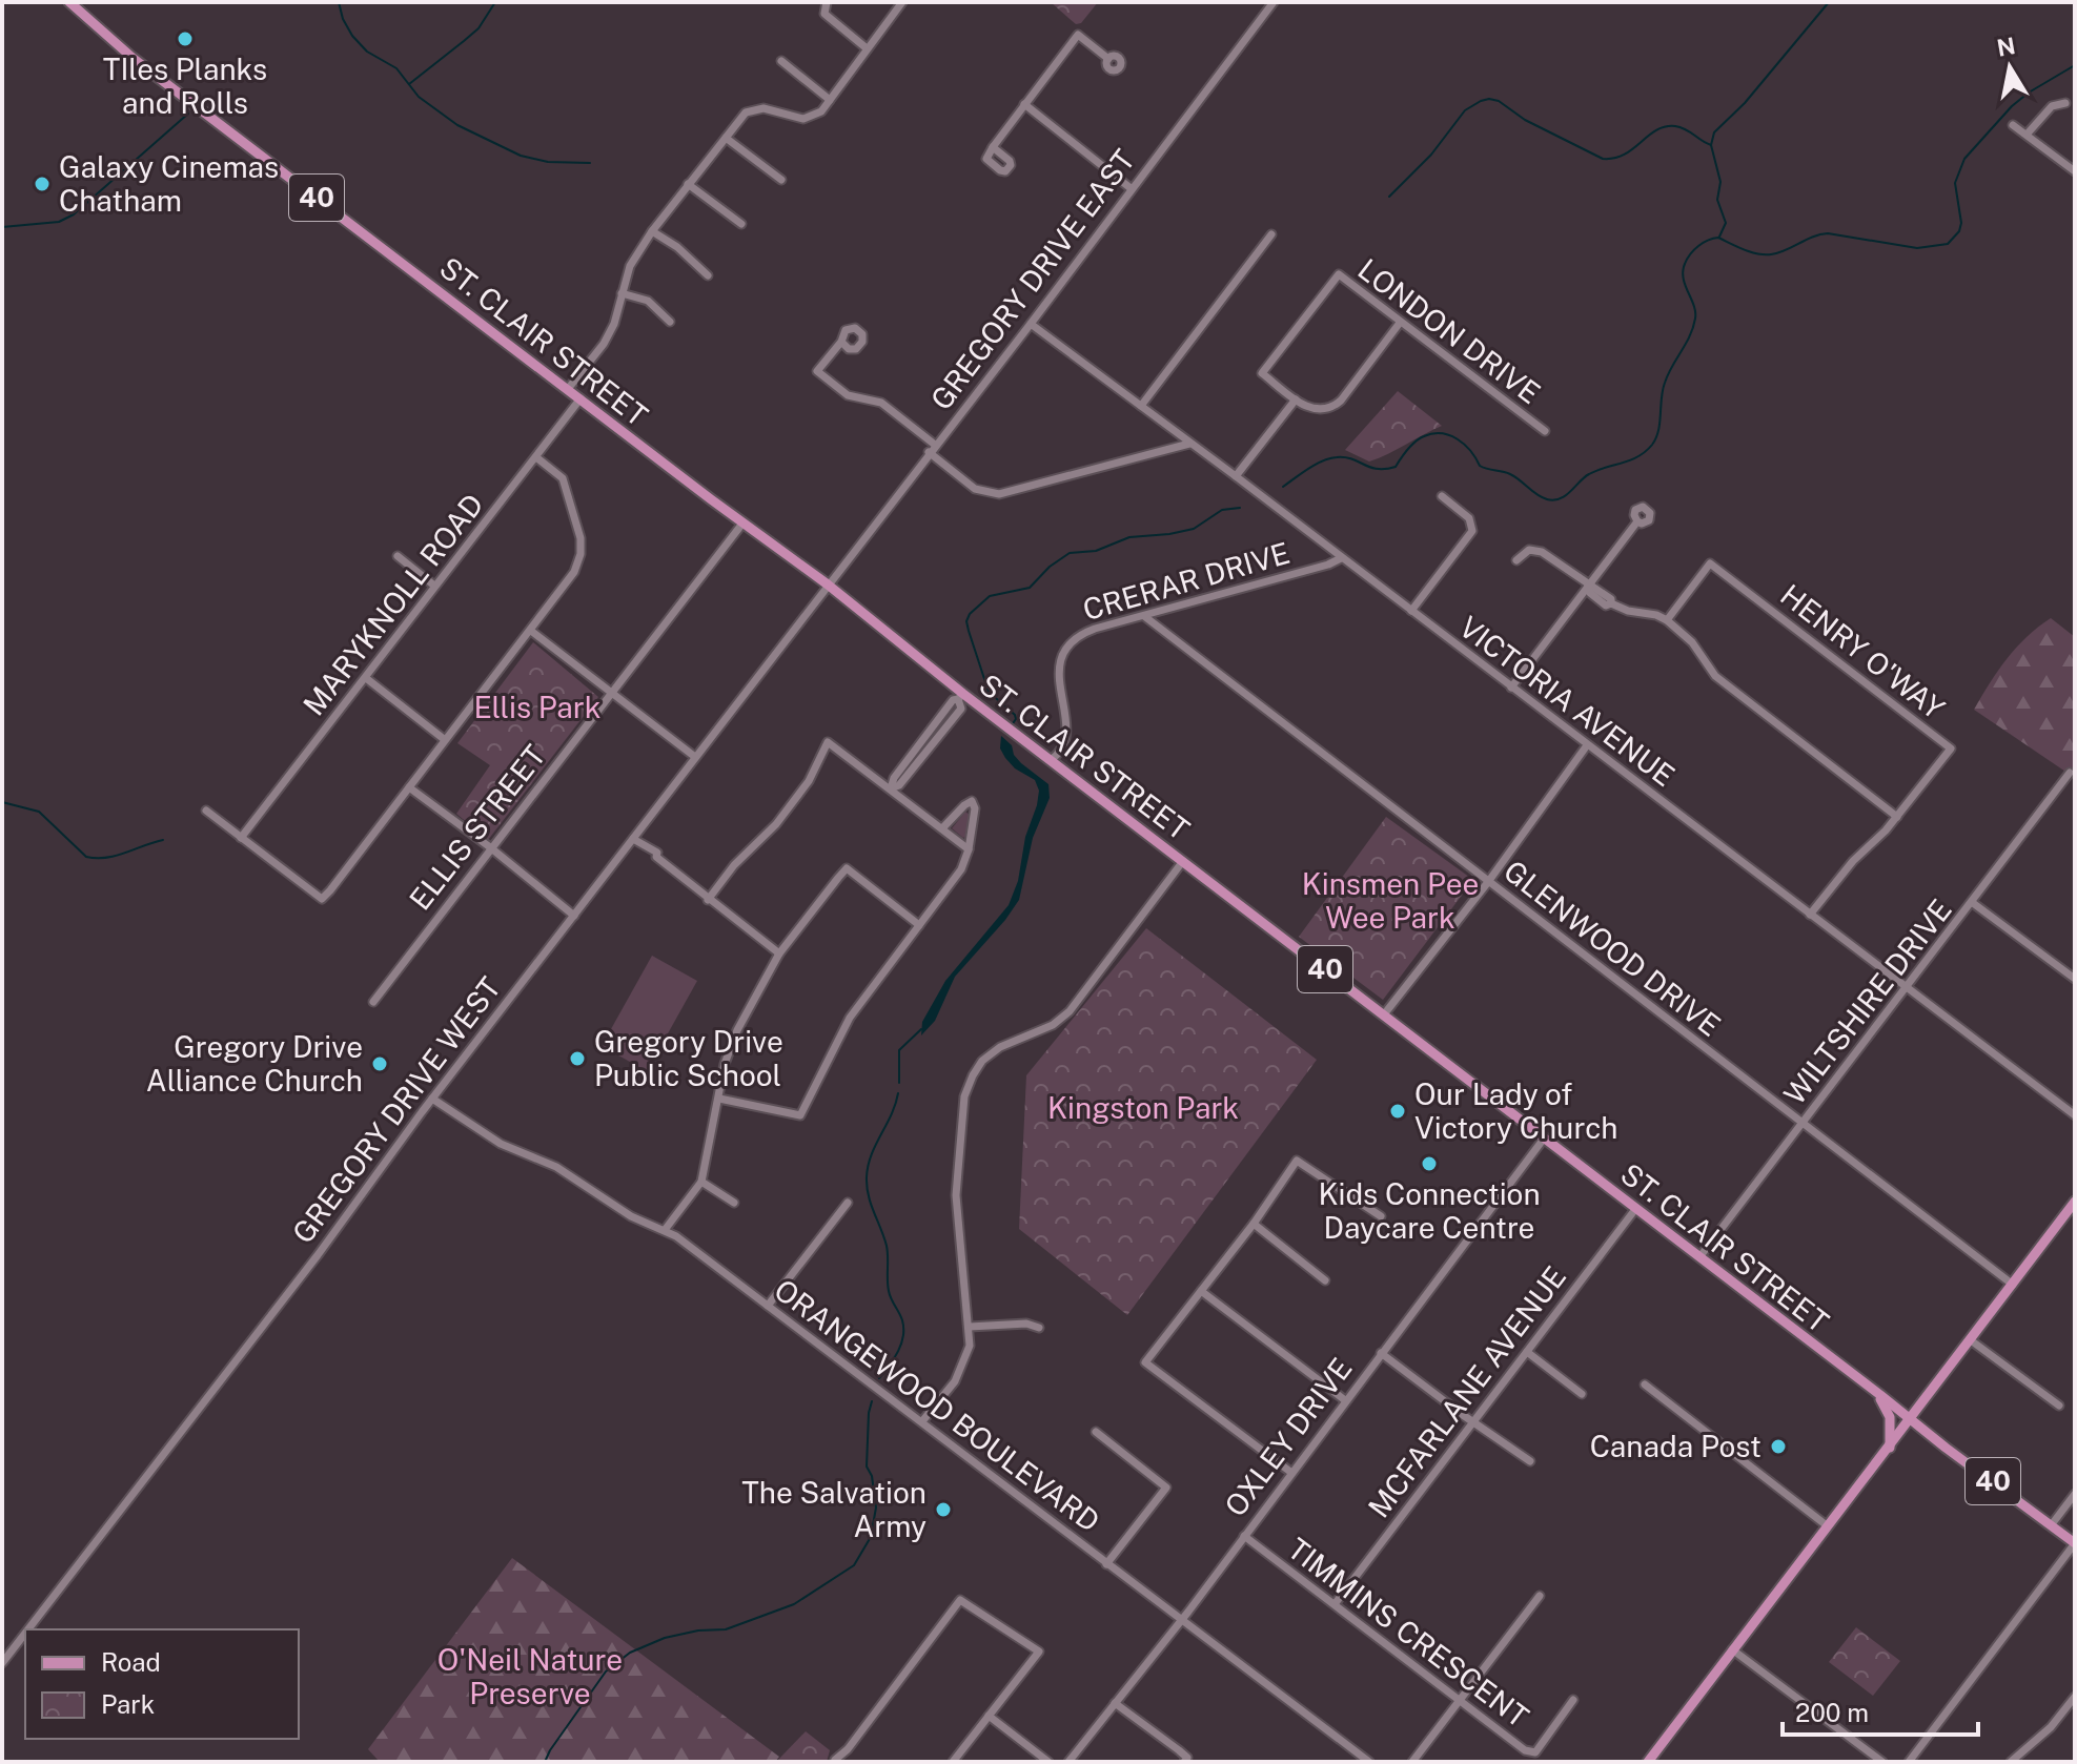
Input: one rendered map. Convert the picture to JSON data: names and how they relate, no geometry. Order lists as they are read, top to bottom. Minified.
{"streets":{"main road":["40","ST. CLAIR STREET"],"street":["GREGORY DRIVE EAST","LONDON DRIVE","CRERAR DRIVE","MARYKNOLL ROAD","HENRY O'WAY","VICTORIA AVENUE","ELLIS STREET","GLENWOOD DRIVE","WILTSHIRE DRIVE","GREGORY DRIVE WEST","MCFARLANE AVENUE","ORANGEWOOD BOULEVARD","OXLEY DRIVE","TIMMINS CRESCENT"]},"crossings":[["GREGORY DRIVE EAST","ST. CLAIR STREET"],["GREGORY DRIVE EAST","VICTORIA AVENUE"],["GREGORY DRIVE EAST","GREGORY DRIVE WEST"],["ST. CLAIR STREET","CRERAR DRIVE"],["ST. CLAIR STREET","MARYKNOLL ROAD"],["ST. CLAIR STREET","ELLIS STREET"],["ST. CLAIR STREET","WILTSHIRE DRIVE"],["ST. CLAIR STREET","GREGORY DRIVE WEST"],["ST. CLAIR STREET","MCFARLANE AVENUE"],["ST. CLAIR STREET","OXLEY DRIVE"],["CRERAR DRIVE","VICTORIA AVENUE"],["CRERAR DRIVE","GLENWOOD DRIVE"],["HENRY O'WAY","VICTORIA AVENUE"],["VICTORIA AVENUE","WILTSHIRE DRIVE"],["GLENWOOD DRIVE","WILTSHIRE DRIVE"],["GREGORY DRIVE WEST","ORANGEWOOD BOULEVARD"],["MCFARLANE AVENUE","TIMMINS CRESCENT"],["ORANGEWOOD BOULEVARD","OXLEY DRIVE"],["OXLEY DRIVE","TIMMINS CRESCENT"]],"parks":["Ellis Park","Kinsmen Pee Wee Park","Kingston Park","O'Neil Nature Preserve"],"places":["TIles Planks and Rolls","Galaxy Cinemas Chatham","Gregory Drive Public School","Gregory Drive Alliance Church","Our Lady of Victory Church","Kids Connection Daycare Centre","Canada Post","The Salvation Army"],"legend":["Road","Park"],"scale_bar":"200 m","north":"top"}
